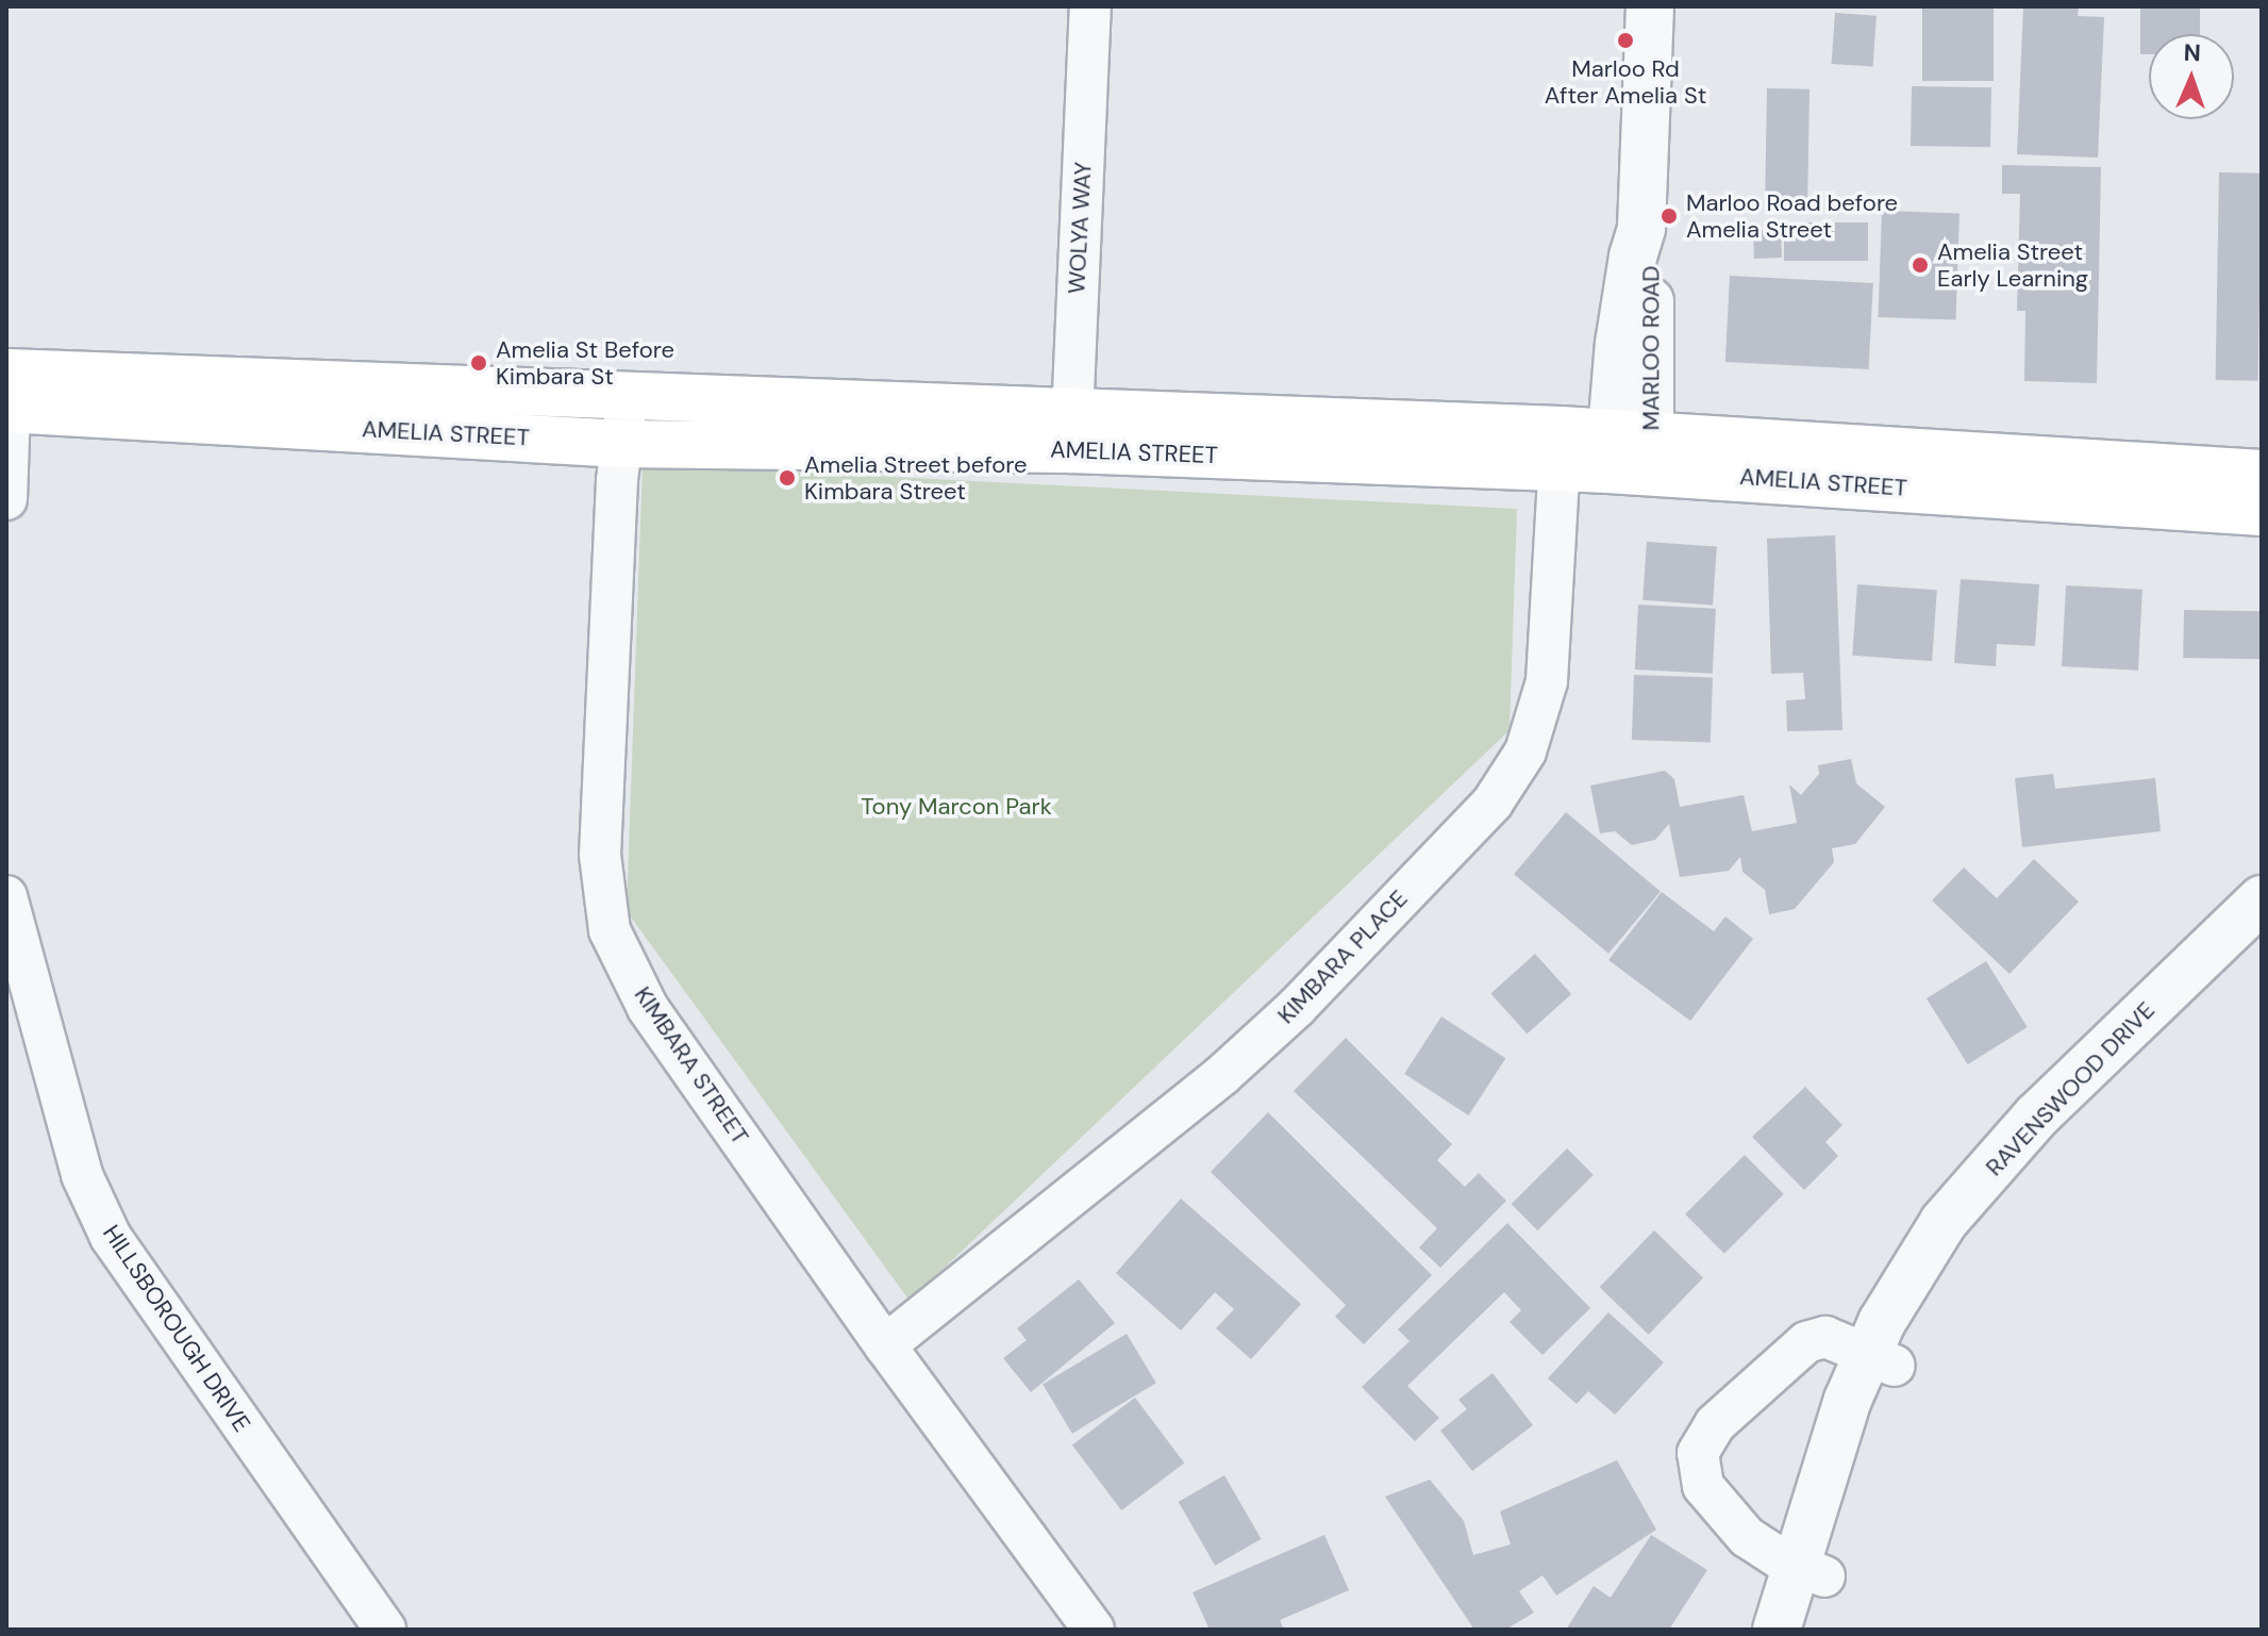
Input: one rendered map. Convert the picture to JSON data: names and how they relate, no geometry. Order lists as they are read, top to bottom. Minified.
{"streets":{"main road":["AMELIA STREET"],"street":["WOLYA WAY","MARLOO ROAD","KIMBARA PLACE","KIMBARA STREET","RAVENSWOOD DRIVE","HILLSBOROUGH DRIVE"]},"crossings":[["WOLYA WAY","AMELIA STREET"],["MARLOO ROAD","AMELIA STREET"],["AMELIA STREET","KIMBARA PLACE"],["AMELIA STREET","KIMBARA STREET"],["KIMBARA PLACE","KIMBARA STREET"]],"parks":["Tony Marcon Park"],"places":["Marloo Rd After Amelia St","Marloo Road before Amelia Street","Amelia Street Early Learning","Amelia St Before Kimbara St","Amelia Street before Kimbara Street"],"north":"top"}
